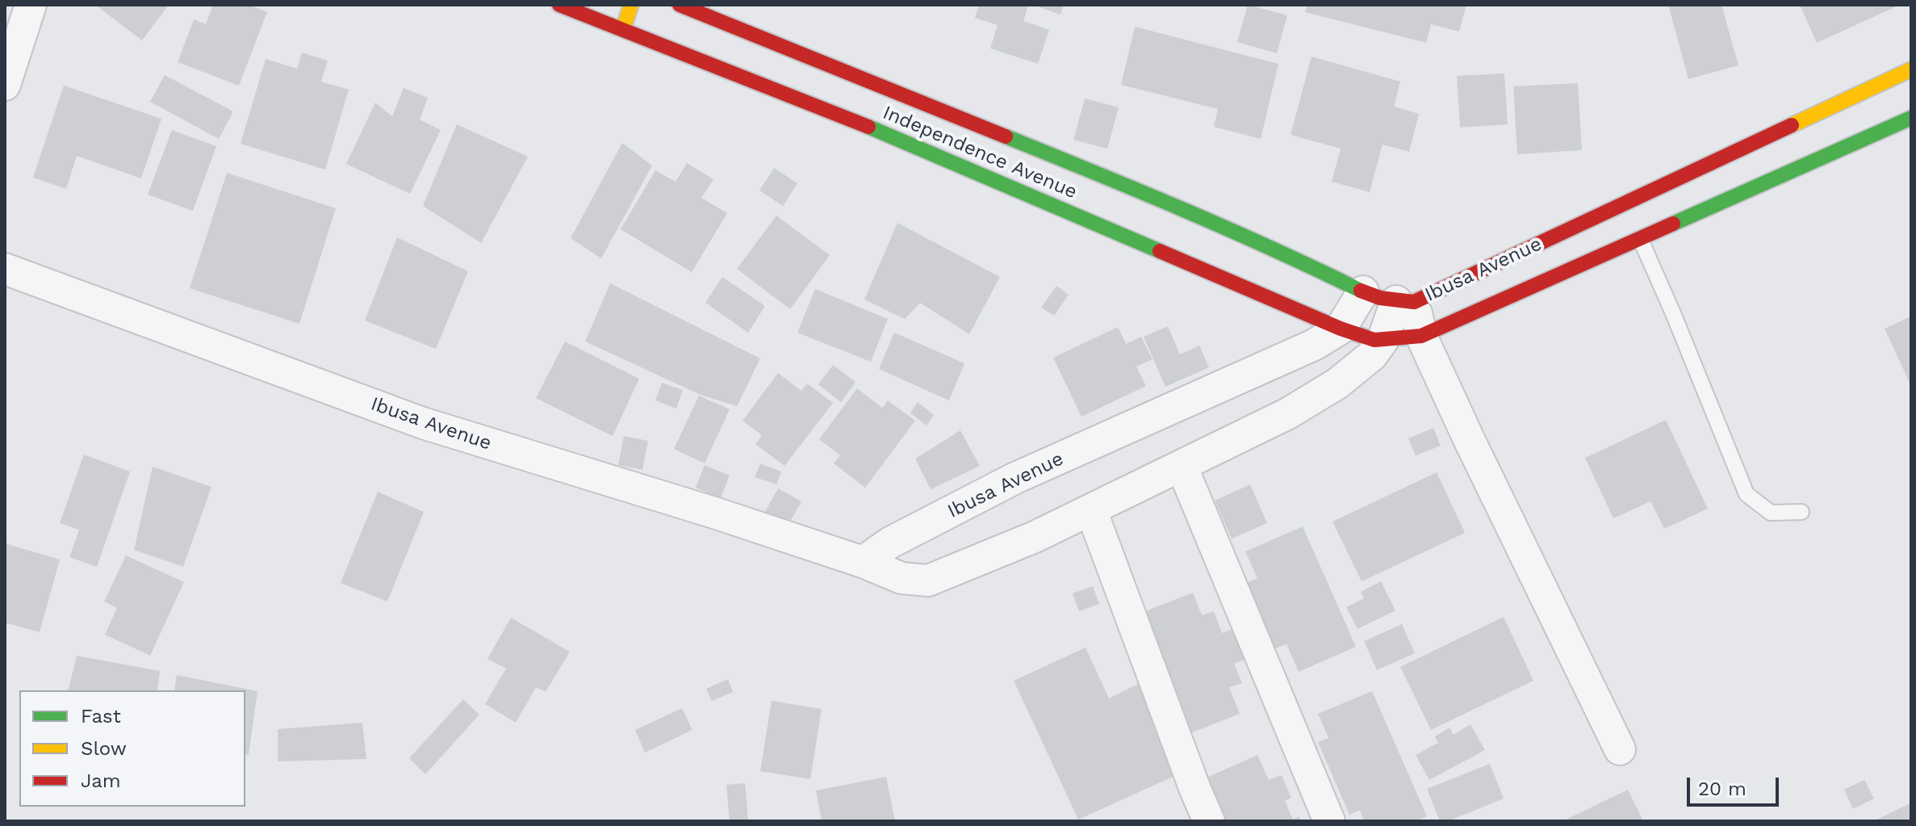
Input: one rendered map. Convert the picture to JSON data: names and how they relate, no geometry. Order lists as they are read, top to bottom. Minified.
{"streets":{"main road":["Independence Avenue","Ibusa Avenue"]},"crossings":[["Independence Avenue","Ibusa Avenue"]],"legend":["Fast","Slow","Jam"],"scale_bar":"20 m"}
